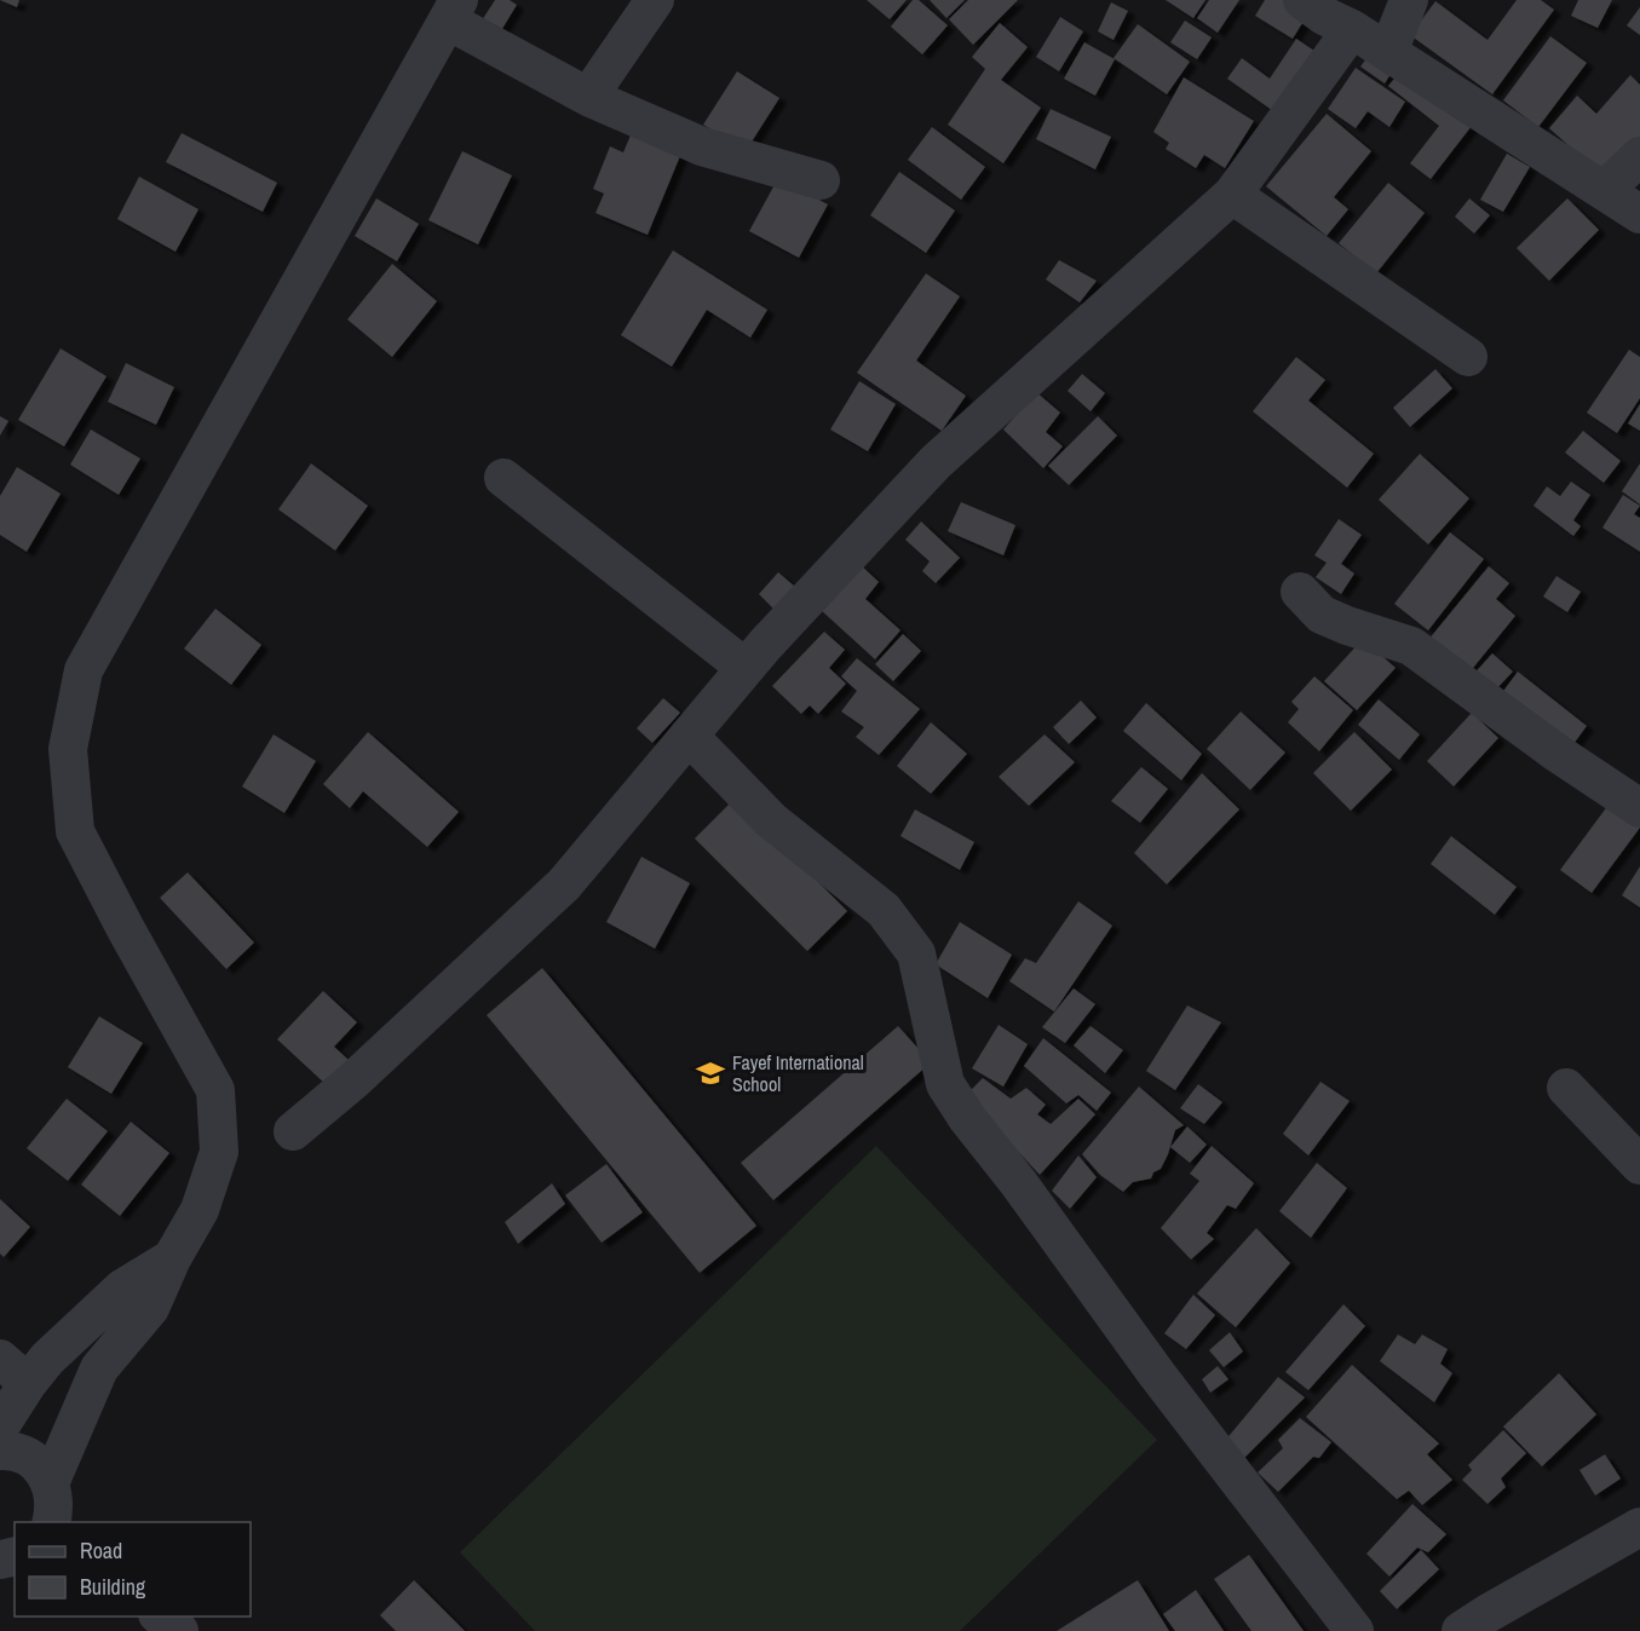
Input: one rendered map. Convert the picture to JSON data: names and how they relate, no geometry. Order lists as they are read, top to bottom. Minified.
{"places":{"school or university":["Fayef International School"]},"legend":["Road","Building"]}
